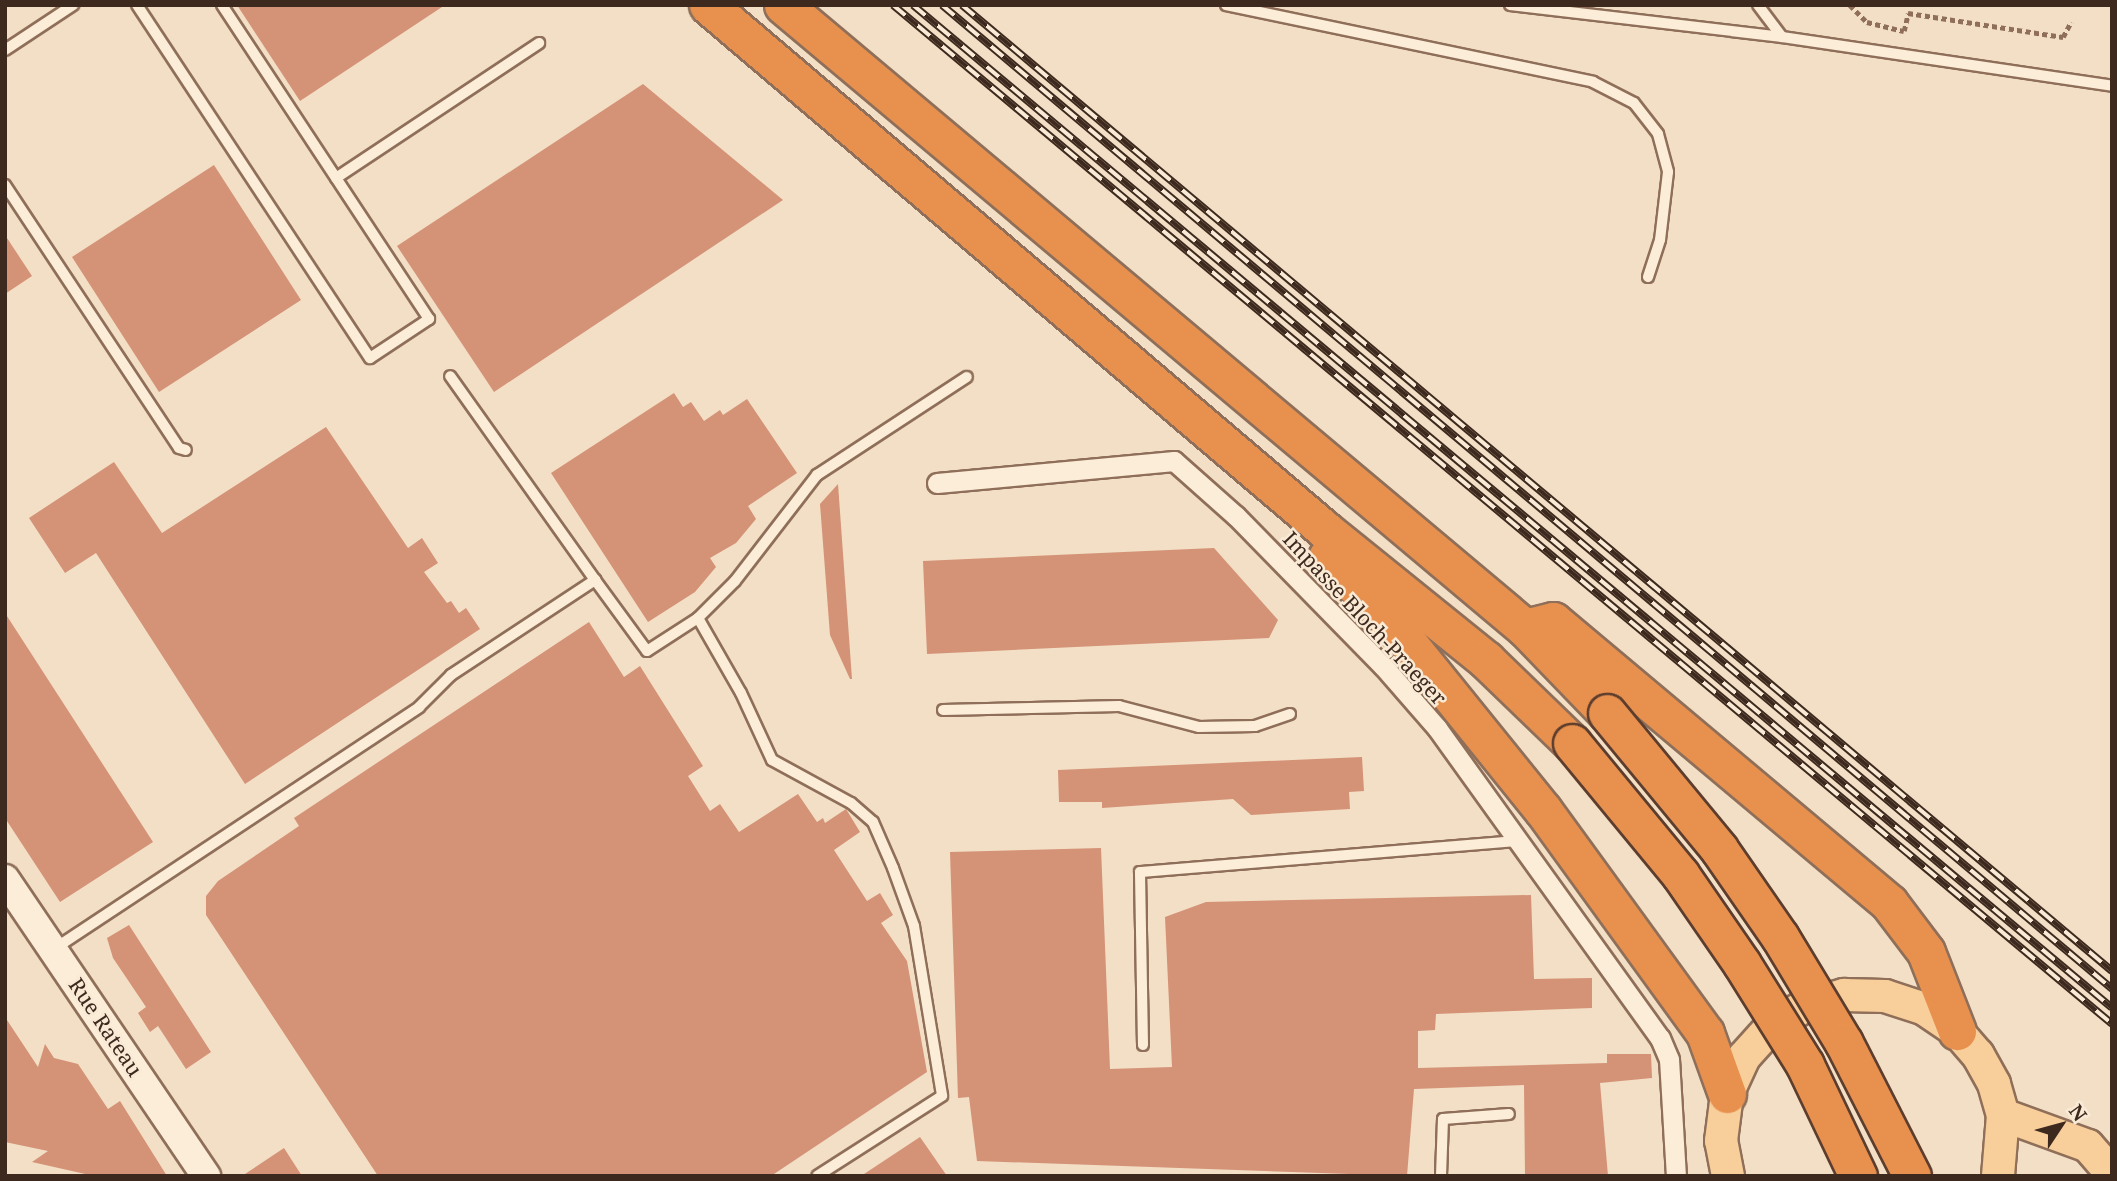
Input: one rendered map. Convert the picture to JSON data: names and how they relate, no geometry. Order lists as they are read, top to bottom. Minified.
{"streets":{"street":["Impasse Bloch-Praeger","Rue Rateau"]},"north":"top right"}
